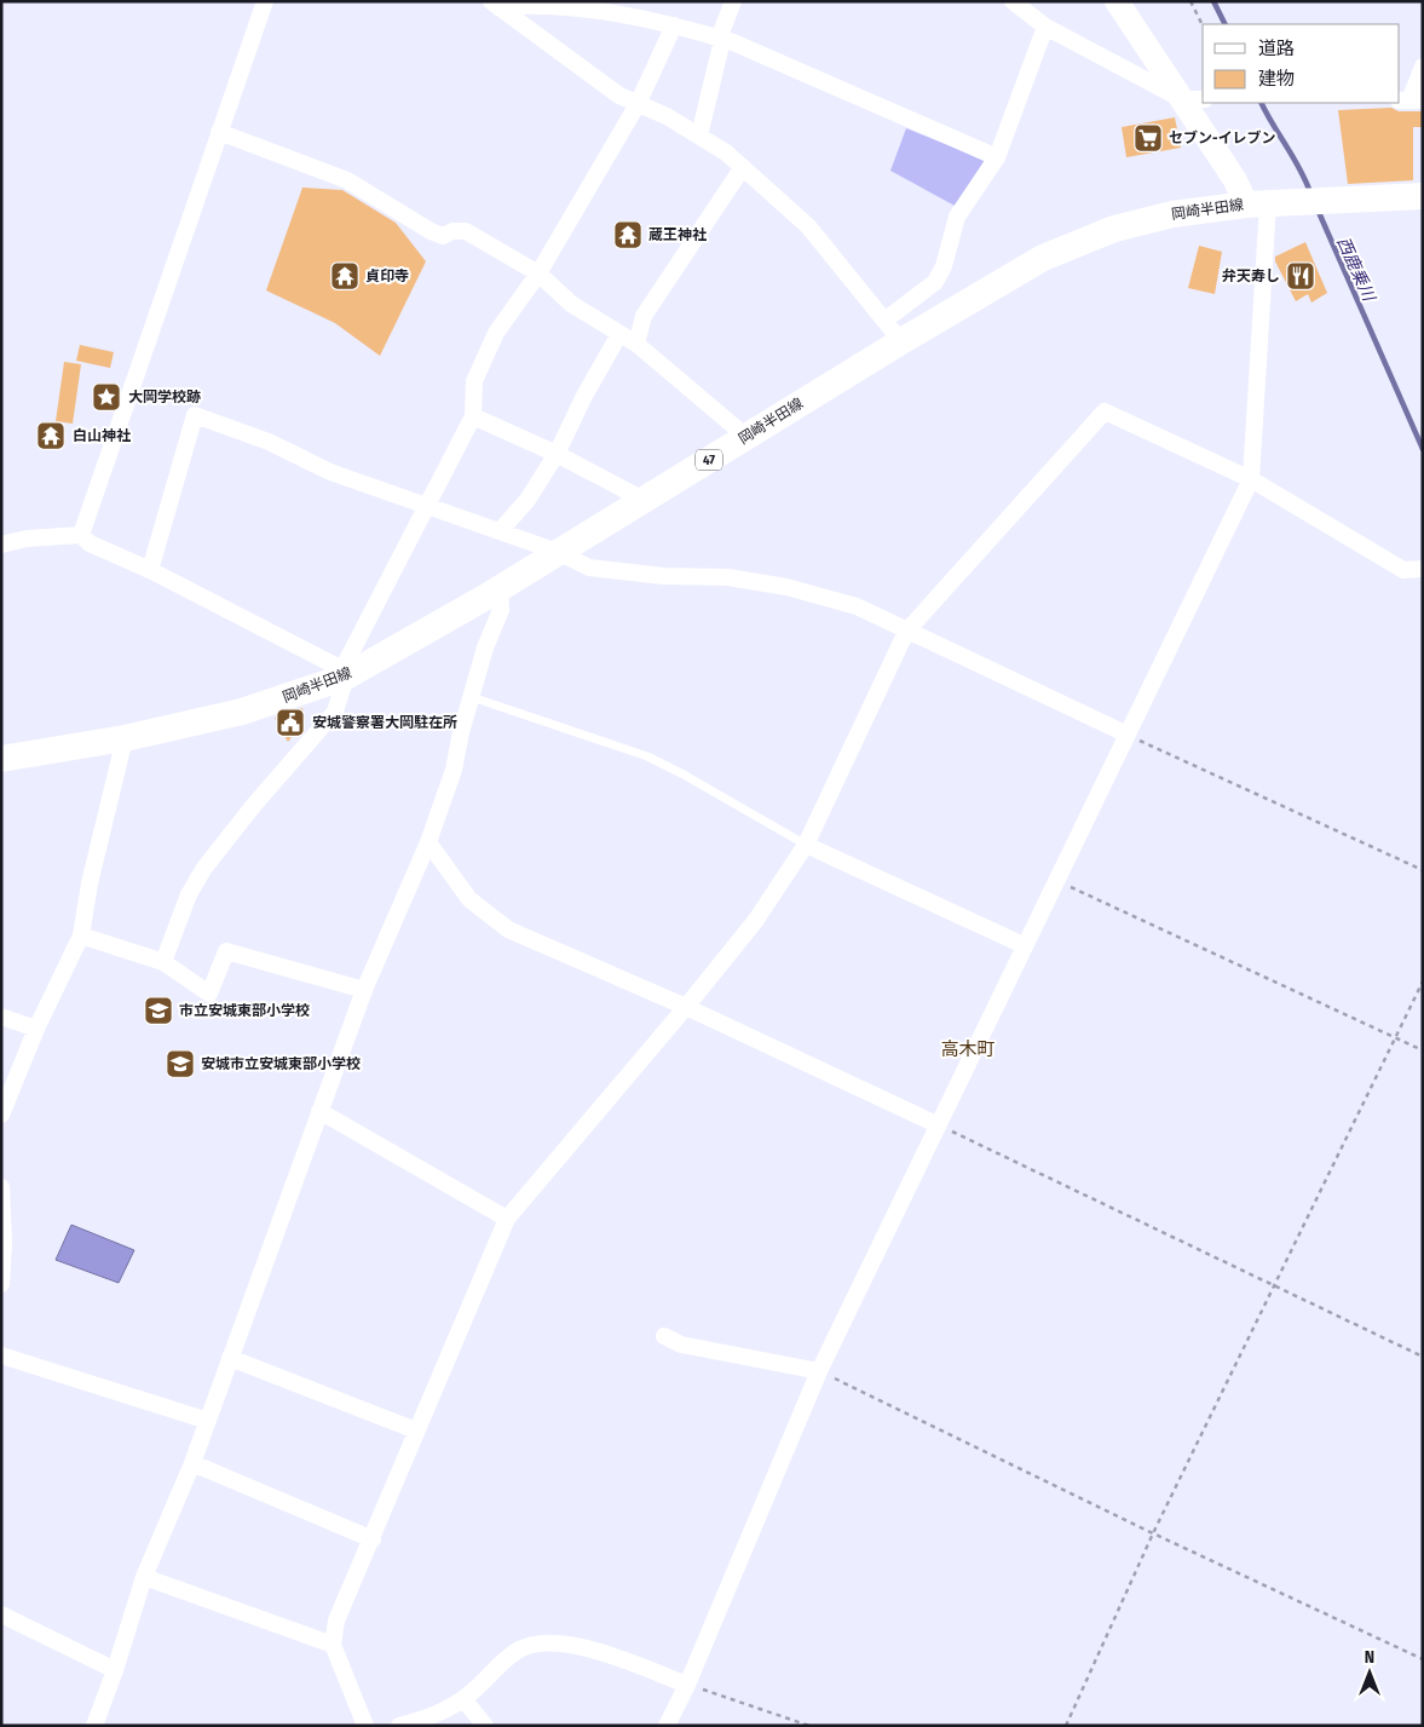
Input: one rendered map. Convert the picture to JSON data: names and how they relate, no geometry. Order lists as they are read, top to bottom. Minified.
{"streets":{"main road":["岡崎半田線","47"]},"districts":["高木町"],"water":["西鹿乗川"],"places":{"supermarket":["セブン-イレブン"],"temple":["蔵王神社","貞印寺","白山神社"],"restaurant":["弁天寿し"],"place":["大岡学校跡"],"public building":["安城警察署大岡駐在所"],"school or university":["市立安城東部小学校","安城市立安城東部小学校"]},"legend":["道路","建物"],"north":"top"}
